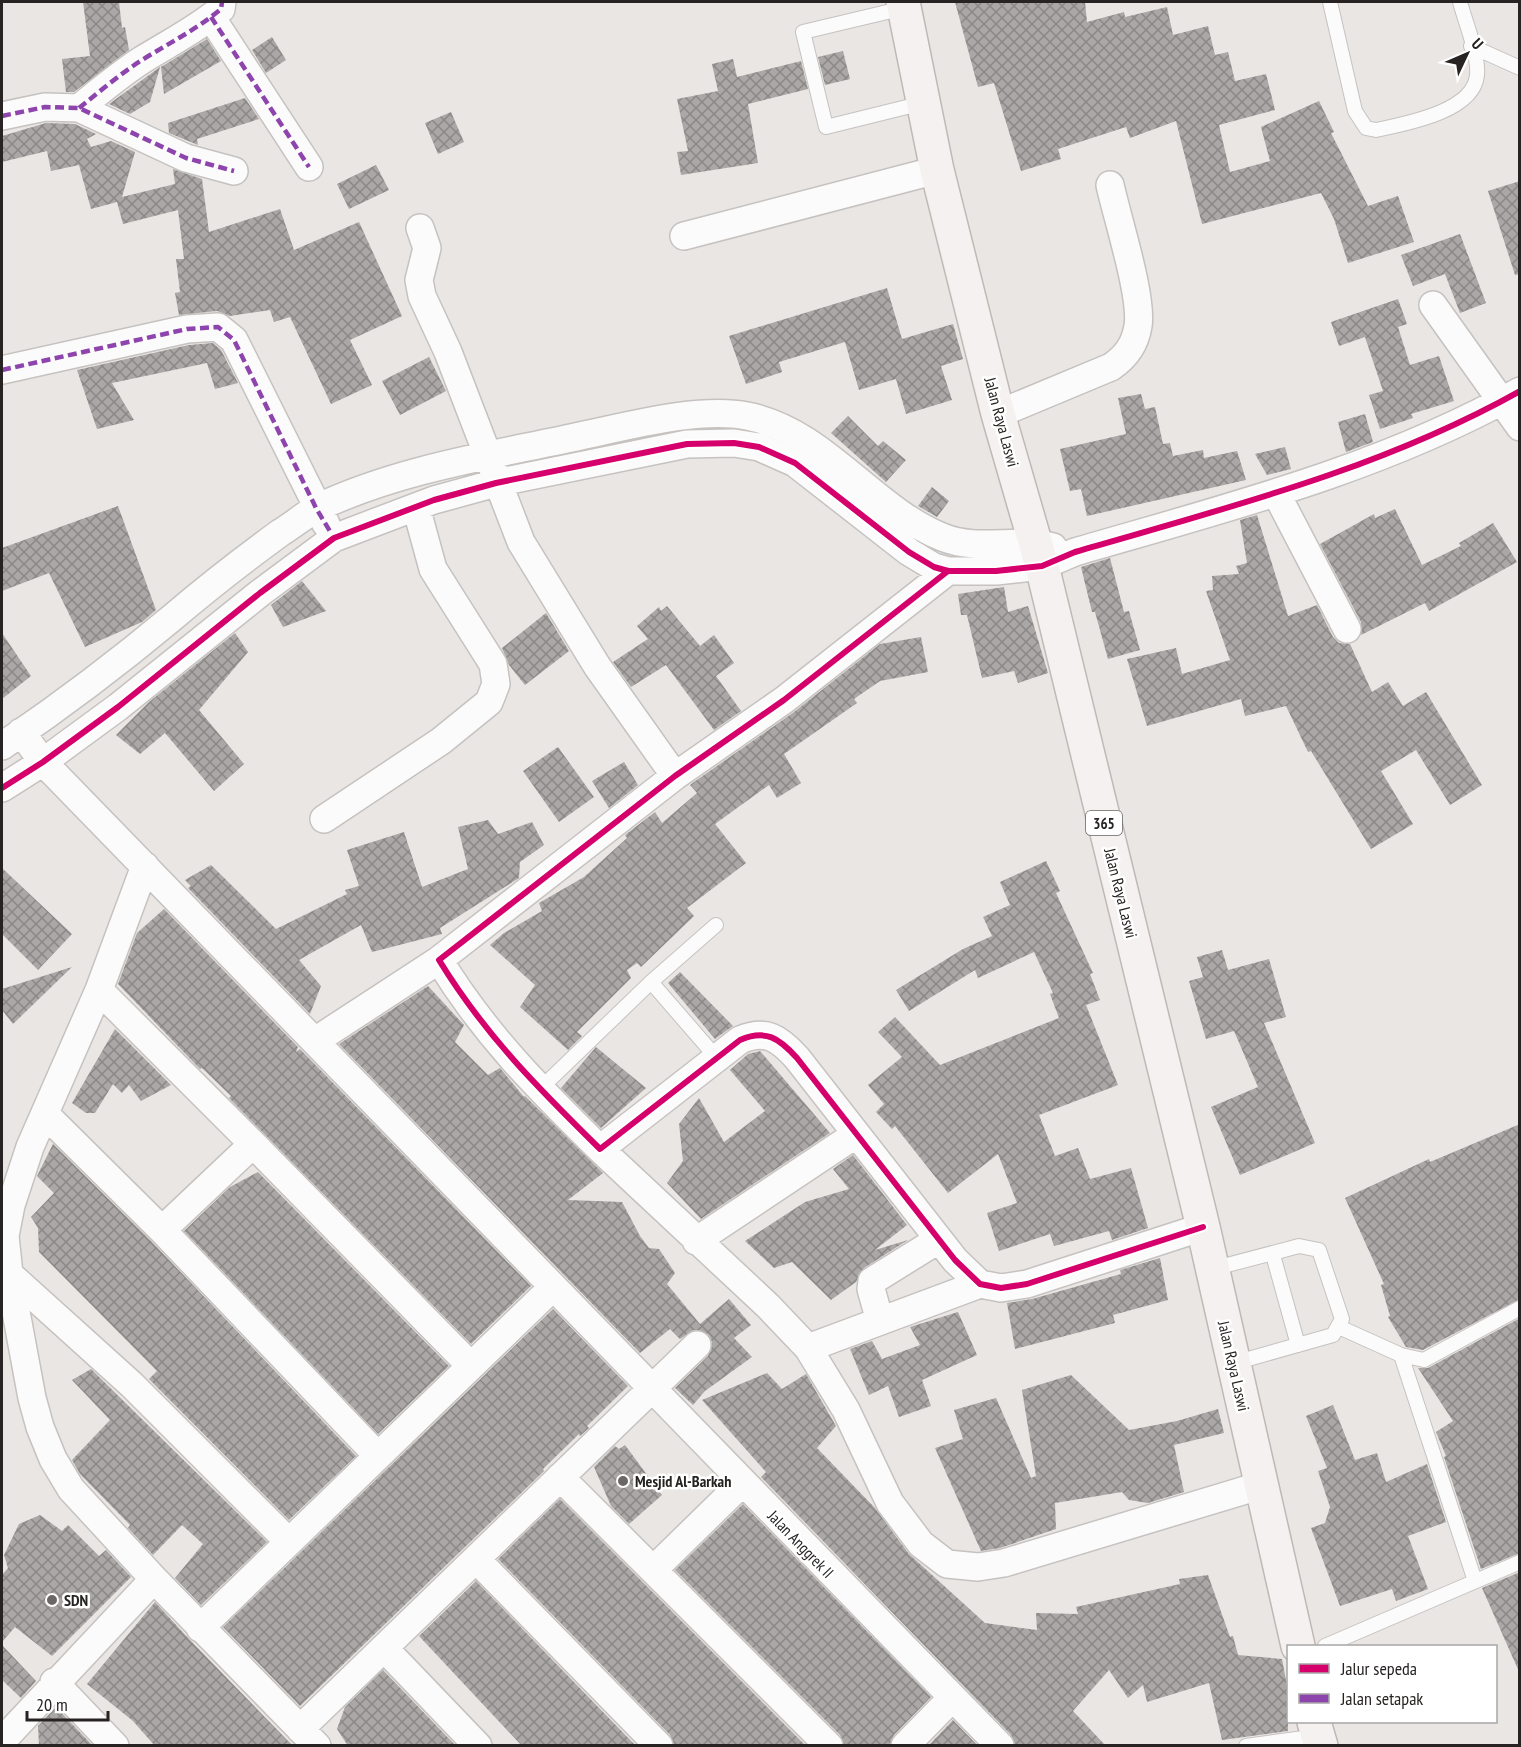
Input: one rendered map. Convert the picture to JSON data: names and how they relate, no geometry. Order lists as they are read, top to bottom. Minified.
{"streets":{"main road":["Jalan Raya Laswi","365"],"street":["Jalan Anggrek II"]},"places":["Mesjid Al-Barkah","SDN"],"legend":["Jalur sepeda","Jalan setapak"],"scale_bar":"20 m","north":"top right"}
